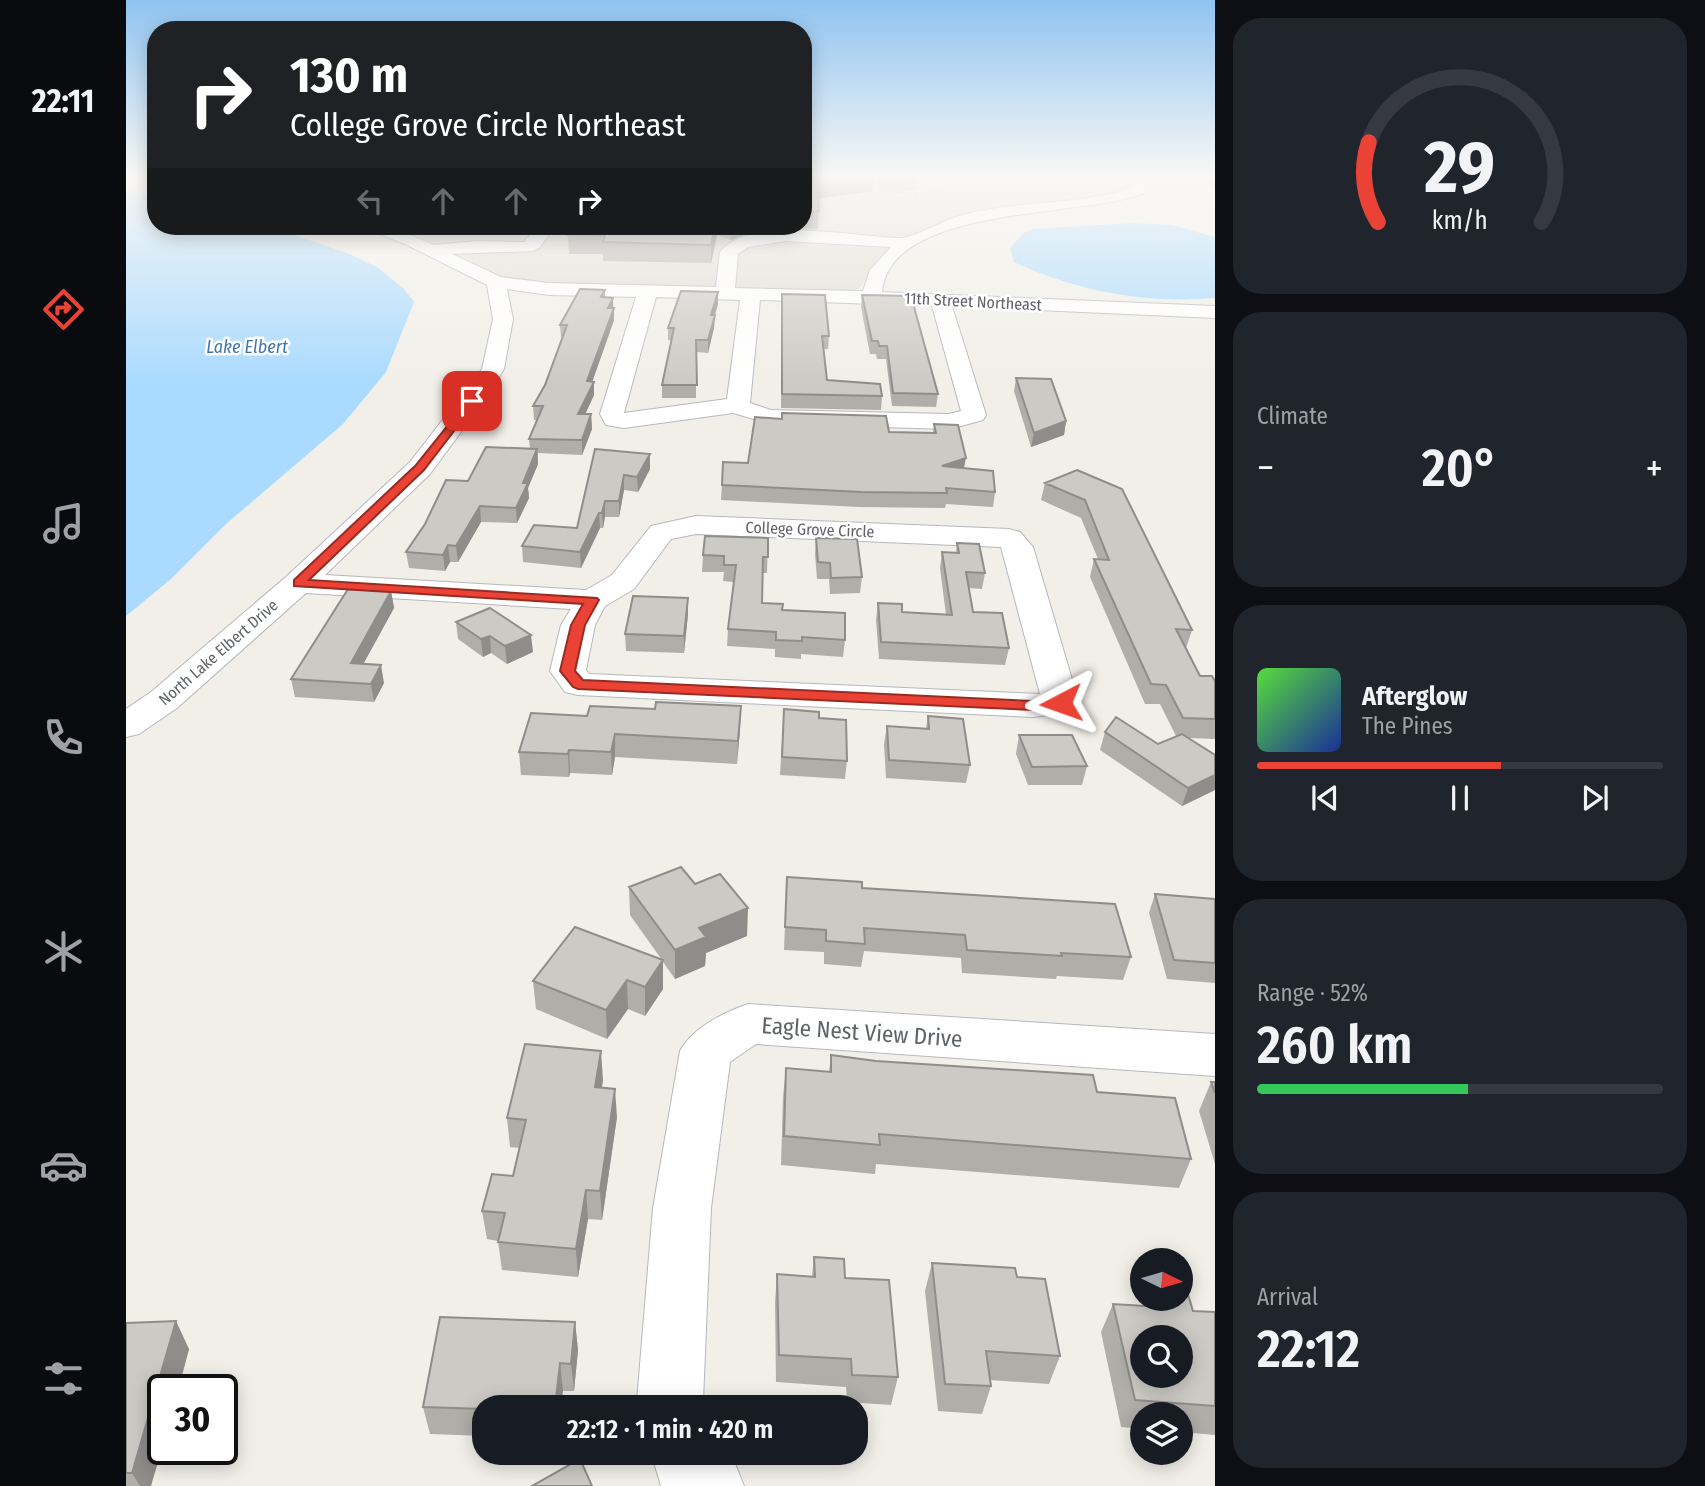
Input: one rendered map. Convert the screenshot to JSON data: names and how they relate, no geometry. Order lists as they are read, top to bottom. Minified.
{"streets":{"street":["11th Street Northeast","College Grove Circle","North Lake Elbert Drive","Eagle Nest View Drive"]},"crossings":[["11th Street Northeast","North Lake Elbert Drive"]],"water":["Lake Elbert"],"north":"right","page":{"tabs":"22:11","turn":["130 m","College Grove Circle Northeast"],"tile":["Climate",["Range · 52%","260 km"],["Arrival","22:12"]],"heat":["−","20°","+"],"song":["Afterglow","The Pines"],"limit":"30","trip":"22:12 · 1 min · 420 m","gauge":["29","km/h"]}}
